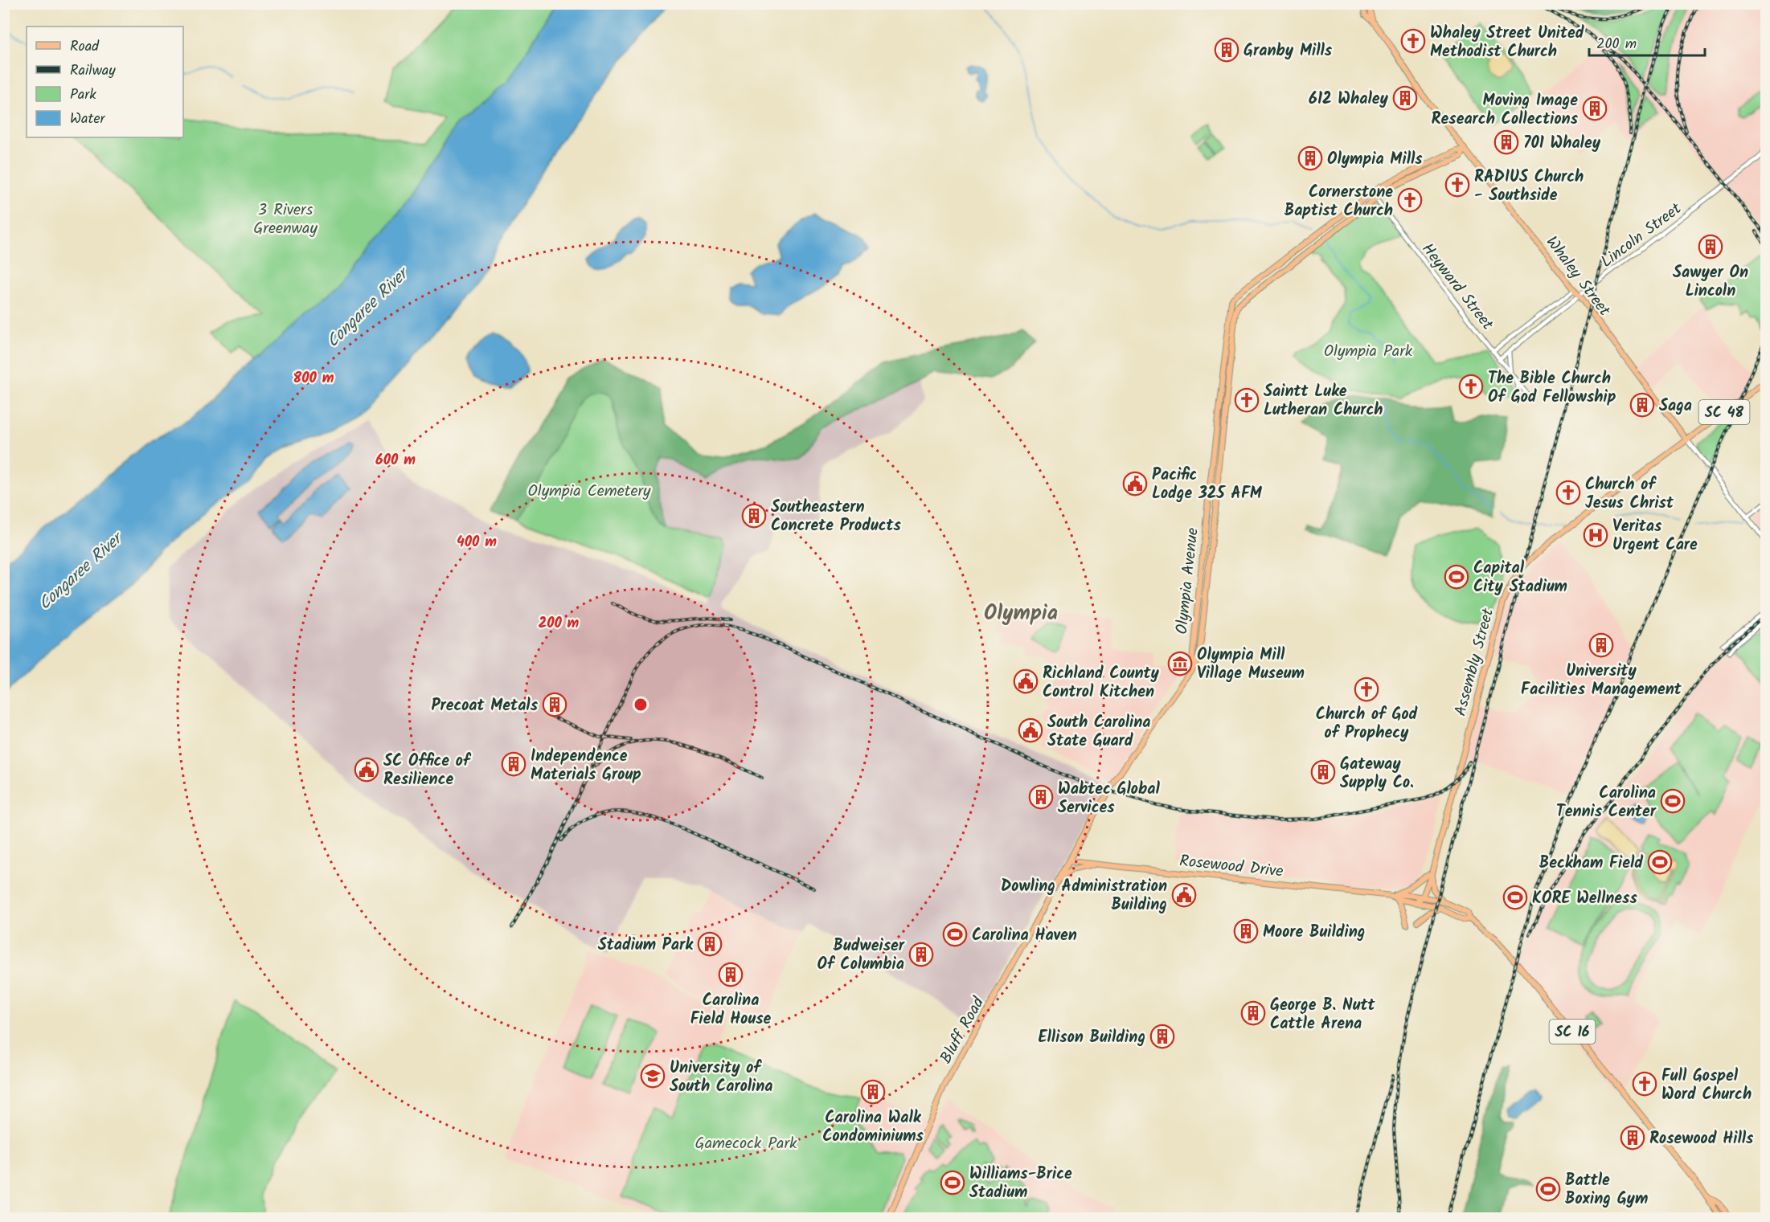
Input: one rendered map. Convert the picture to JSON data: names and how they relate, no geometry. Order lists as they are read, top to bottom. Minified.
{"streets":{"main road":["Whaley Street","SC 48","Olympia Avenue","Assembly Street","Rosewood Drive","Bluff Road","SC 16"],"street":["Lincoln Street","Heyward Street"]},"crossings":[["Lincoln Street","Whaley Street"],["Lincoln Street","Heyward Street"],["Whaley Street","Olympia Avenue"],["Whaley Street","Assembly Street"],["Heyward Street","Olympia Avenue"],["Olympia Avenue","Bluff Road"],["Assembly Street","Rosewood Drive"],["Rosewood Drive","Bluff Road"]],"districts":["Olympia"],"water":["Congaree River"],"parks":["3 Rivers Greenway","Olympia Park","Olympia Cemetery","Gamecock Park"],"places":{"church":["Whaley Street United Methodist Church","RADIUS Church - Southside","Cornerstone Baptist Church","The Bible Church Of God Fellowship","Saintt Luke Lutheran Church","Church of Jesus Christ","Church of God of Prophecy","Full Gospel Word Church"],"building":["Granby Mills","612 Whaley","Moving Image Research Collections","701 Whaley","Olympia Mills","Sawyer On Lincoln","Saga","Southeastern Concrete Products","University Facilities Management","Precoat Metals","Independence Materials Group","Gateway Supply Co.","Wabtec Global Services","Moore Building","Stadium Park","Budweiser Of Columbia","Carolina Field House","George B. Nutt Cattle Arena","Ellison Building","Carolina Walk Condominiums","Rosewood Hills"],"public building":["Pacific Lodge 325 AFM","Richland County Control Kitchen","South Carolina State Guard","SC Office of Resilience","Dowling Administration Building"],"hospital":["Veritas Urgent Care"],"sports":["Capital City Stadium","Carolina Tennis Center","Beckham Field","KORE Wellness","Carolina Haven","Williams-Brice Stadium","Battle Boxing Gym"],"museum":["Olympia Mill Village Museum"],"school or university":["University of South Carolina"]},"legend":["Road","Railway","Park","Water"],"scale_bar":"200 m","rings":["800 m","600 m","400 m","200 m"]}
